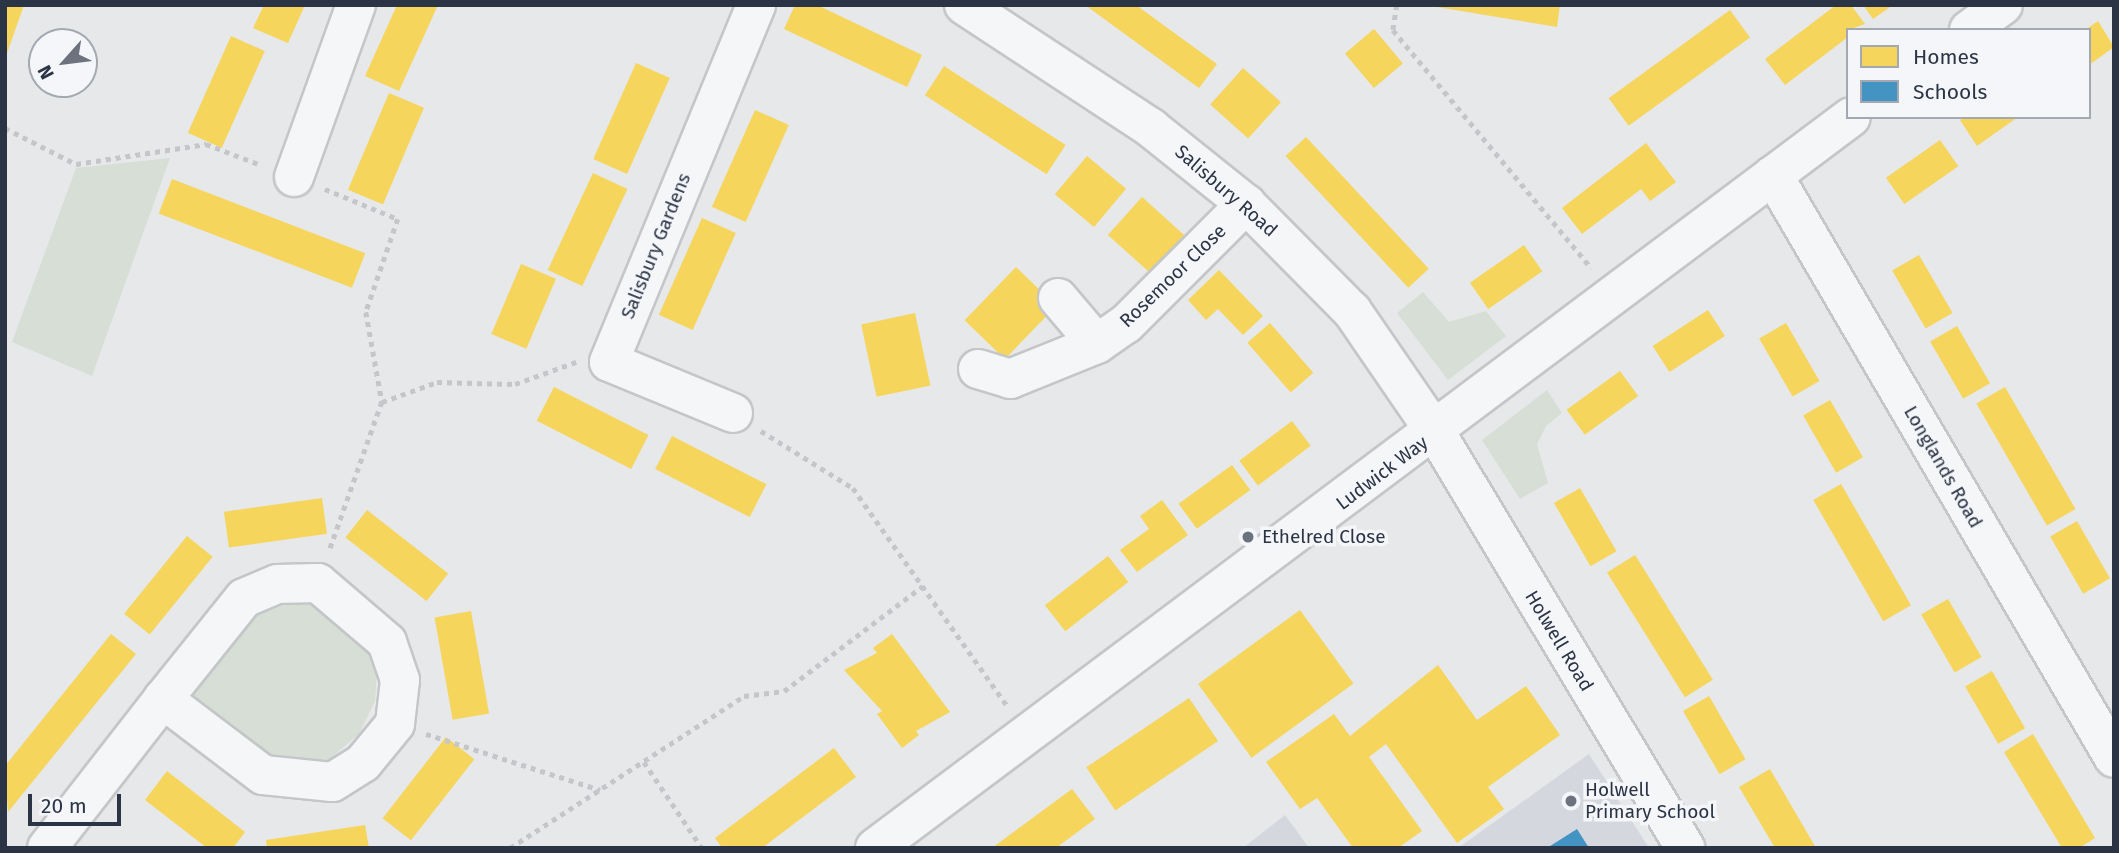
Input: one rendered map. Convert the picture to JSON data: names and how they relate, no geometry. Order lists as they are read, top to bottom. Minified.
{"streets":{"street":["Salisbury Road","Salisbury Gardens","Rosemoor Close","Longlands Road","Ludwick Way","Holwell Road"]},"crossings":[["Salisbury Road","Rosemoor Close"],["Salisbury Road","Ludwick Way"],["Salisbury Road","Holwell Road"],["Longlands Road","Ludwick Way"],["Ludwick Way","Holwell Road"]],"places":["Ethelred Close","Holwell Primary School"],"legend":["Homes","Schools"],"scale_bar":"20 m","north":"bottom left"}
